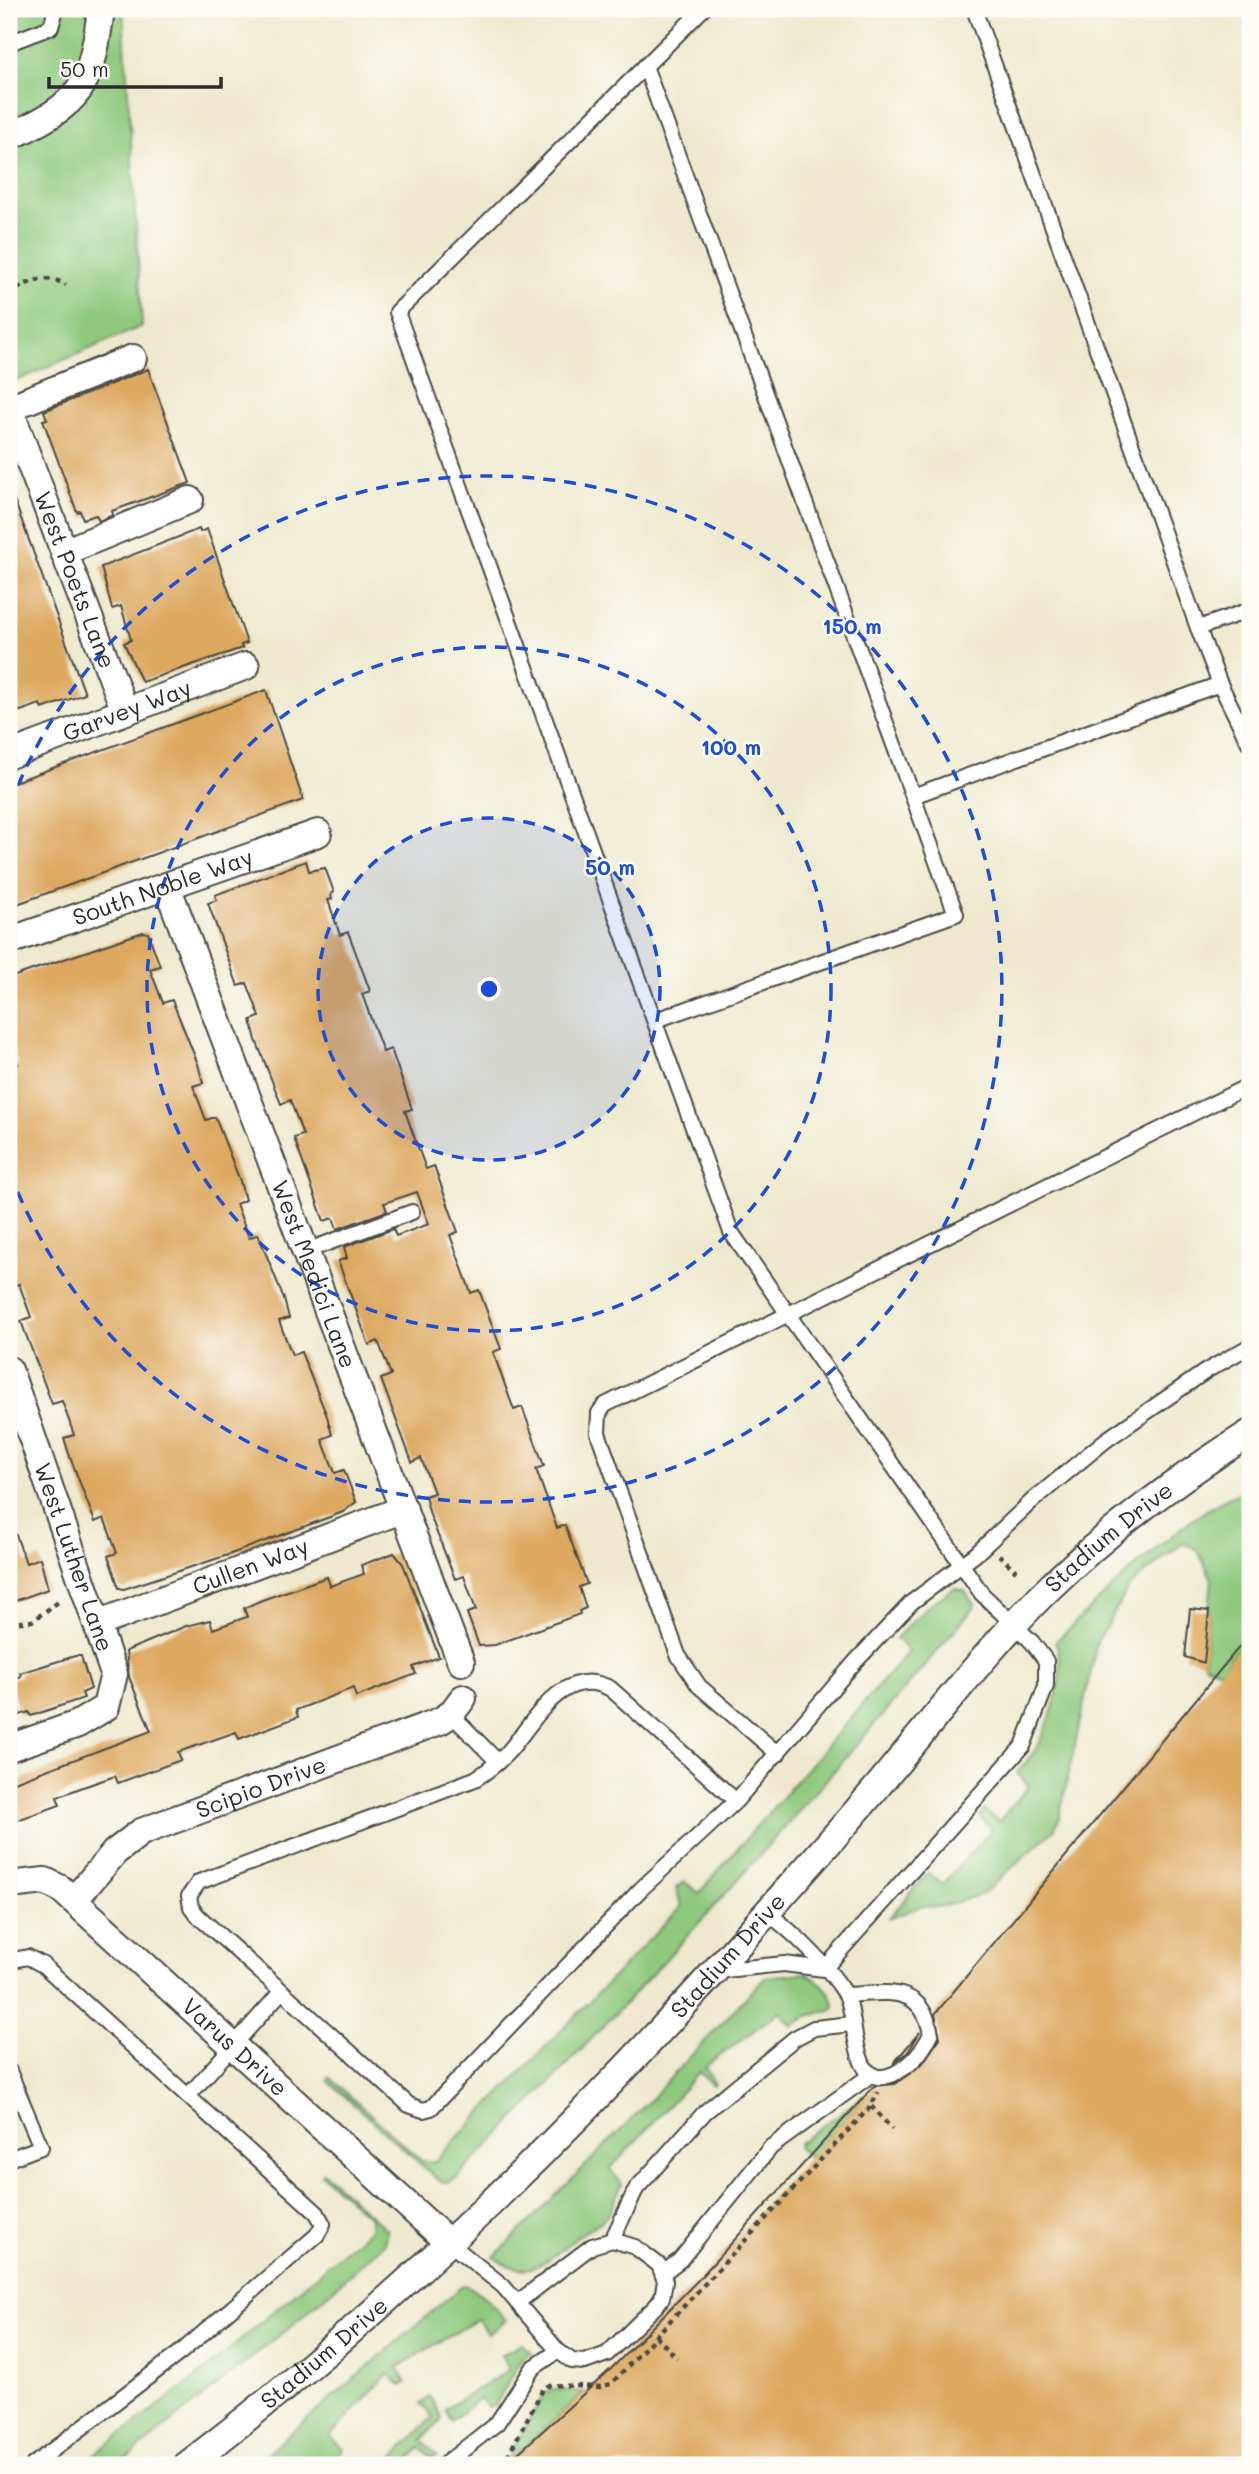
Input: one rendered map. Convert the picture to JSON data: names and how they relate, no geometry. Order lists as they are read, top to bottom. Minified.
{"streets":{"street":["West Poets Lane","Garvey Way","South Noble Way","West Medici Lane","Stadium Drive","West Luther Lane","Cullen Way","Scipio Drive","Varus Drive"]},"crossings":[["West Poets Lane","Garvey Way"],["South Noble Way","West Medici Lane"],["West Medici Lane","Cullen Way"],["Stadium Drive","Varus Drive"],["West Luther Lane","Cullen Way"],["Scipio Drive","Varus Drive"]],"scale_bar":"50 m","rings":["150 m","100 m","50 m"]}
